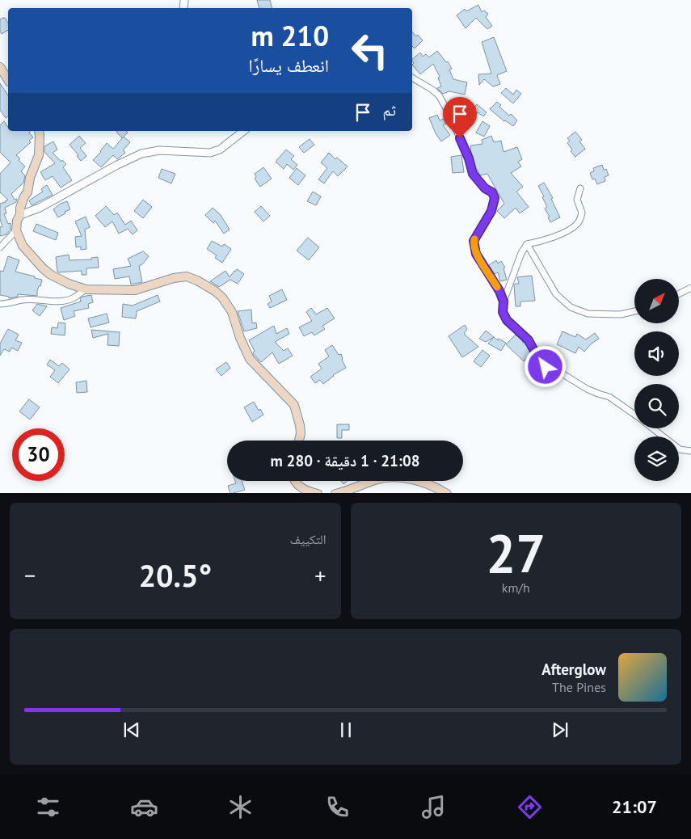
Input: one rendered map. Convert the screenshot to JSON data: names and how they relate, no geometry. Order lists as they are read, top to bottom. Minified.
{"north":"top right","page":{"turn":["210 m","انعطف يسارًا"],"then":"ثم","limit":"30","trip":"21:08 · 1 دقيقة · 280 m","tile":[["27","km/h"],"التكييف"],"heat":["−","20.5°","+"],"song":["Afterglow","The Pines"],"tabs":"21:07"}}
